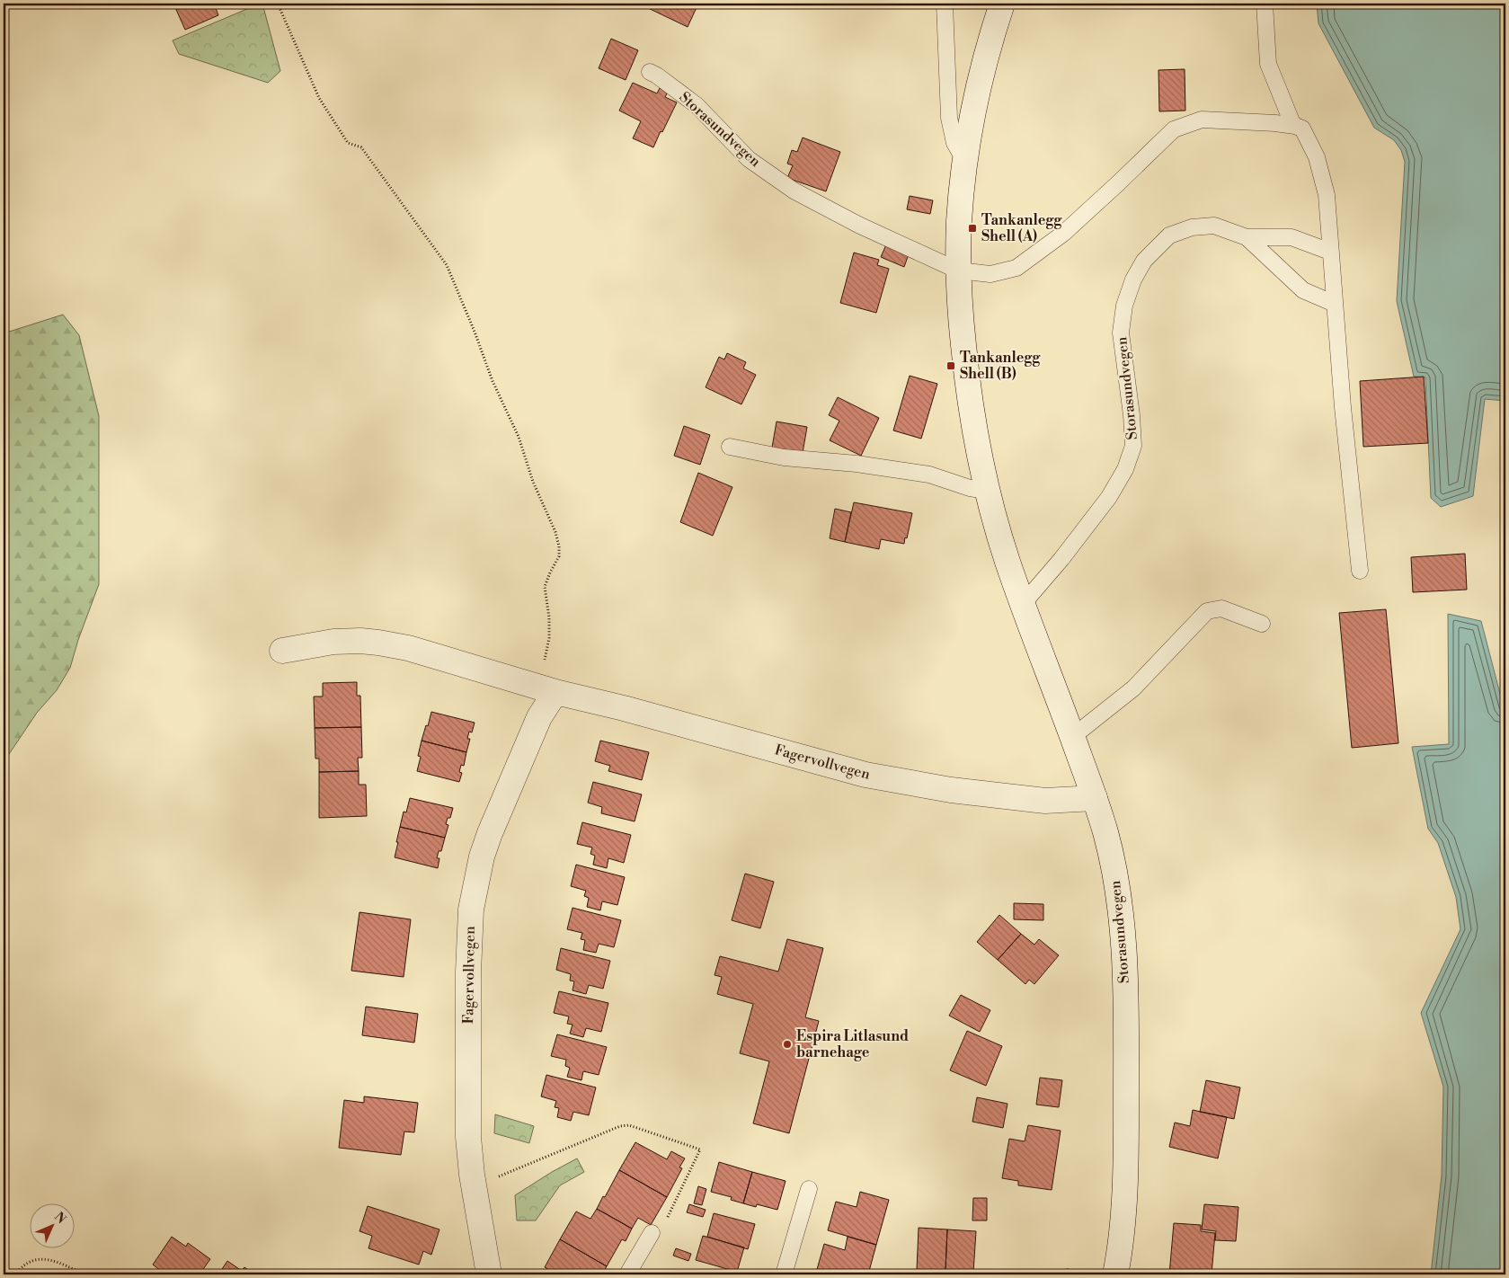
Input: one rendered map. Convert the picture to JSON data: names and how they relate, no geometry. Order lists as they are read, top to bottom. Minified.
{"streets":{"street":["Storasundvegen","Fagervollvegen"]},"crossings":[["Storasundvegen","Fagervollvegen"]],"places":{"transit":["Tankanlegg Shell (A)","Tankanlegg Shell (B)"],"other":["Espira Litlasund barnehage"]},"north":"top right"}
